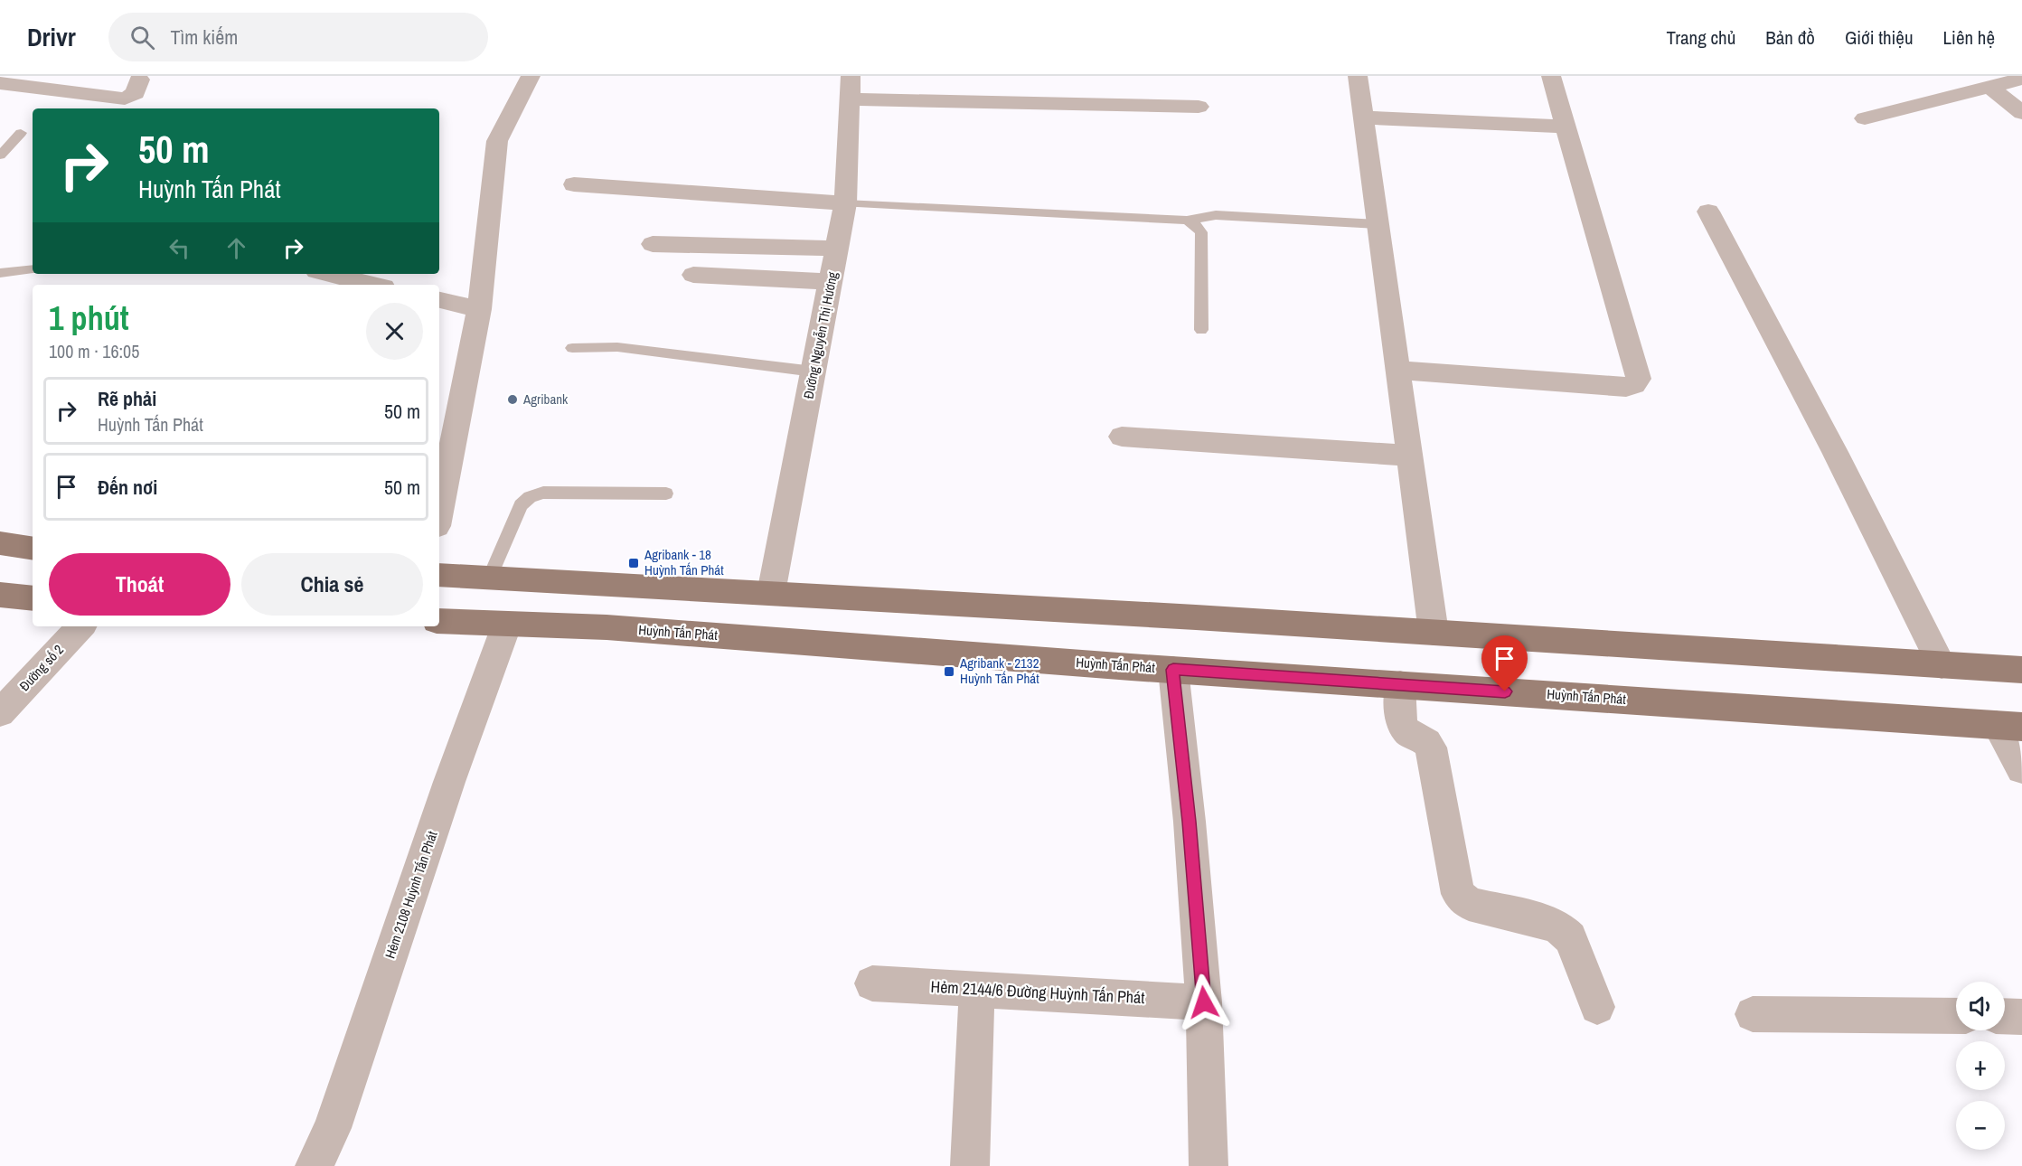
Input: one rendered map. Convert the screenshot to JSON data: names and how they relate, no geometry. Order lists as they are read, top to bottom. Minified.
{"streets":{"main road":["Huỳnh Tấn Phát"],"street":["Đường Nguyễn Thị Hương","Đường số 2","Hẻm 2108 Huỳnh Tấn Phát","Hẻm 2144/6 Đường Huỳnh Tấn Phát"]},"crossings":[["Huỳnh Tấn Phát","Hẻm 2108 Huỳnh Tấn Phát"]],"places":{"other":["Agribank"],"transit":["Agribank - 18 Huỳnh Tấn Phát","Agribank - 2132 Huỳnh Tấn Phát"]},"page":{"header":"Drivr","search":"Tìm kiếm","nav":["Trang chủ","Bản đồ","Giới thiệu","Liên hệ"],"turn":["50 m","Huỳnh Tấn Phát"],"heading":["1 phút","100 m · 16:05"],"list":[{"name":"Rẽ phải","note":"Huỳnh Tấn Phát","value":"50 m"},{"name":"Đến nơi","value":"50 m"}],"buttons":["Thoát","Chia sẻ"],"map_buttons":["+","−"]}}
